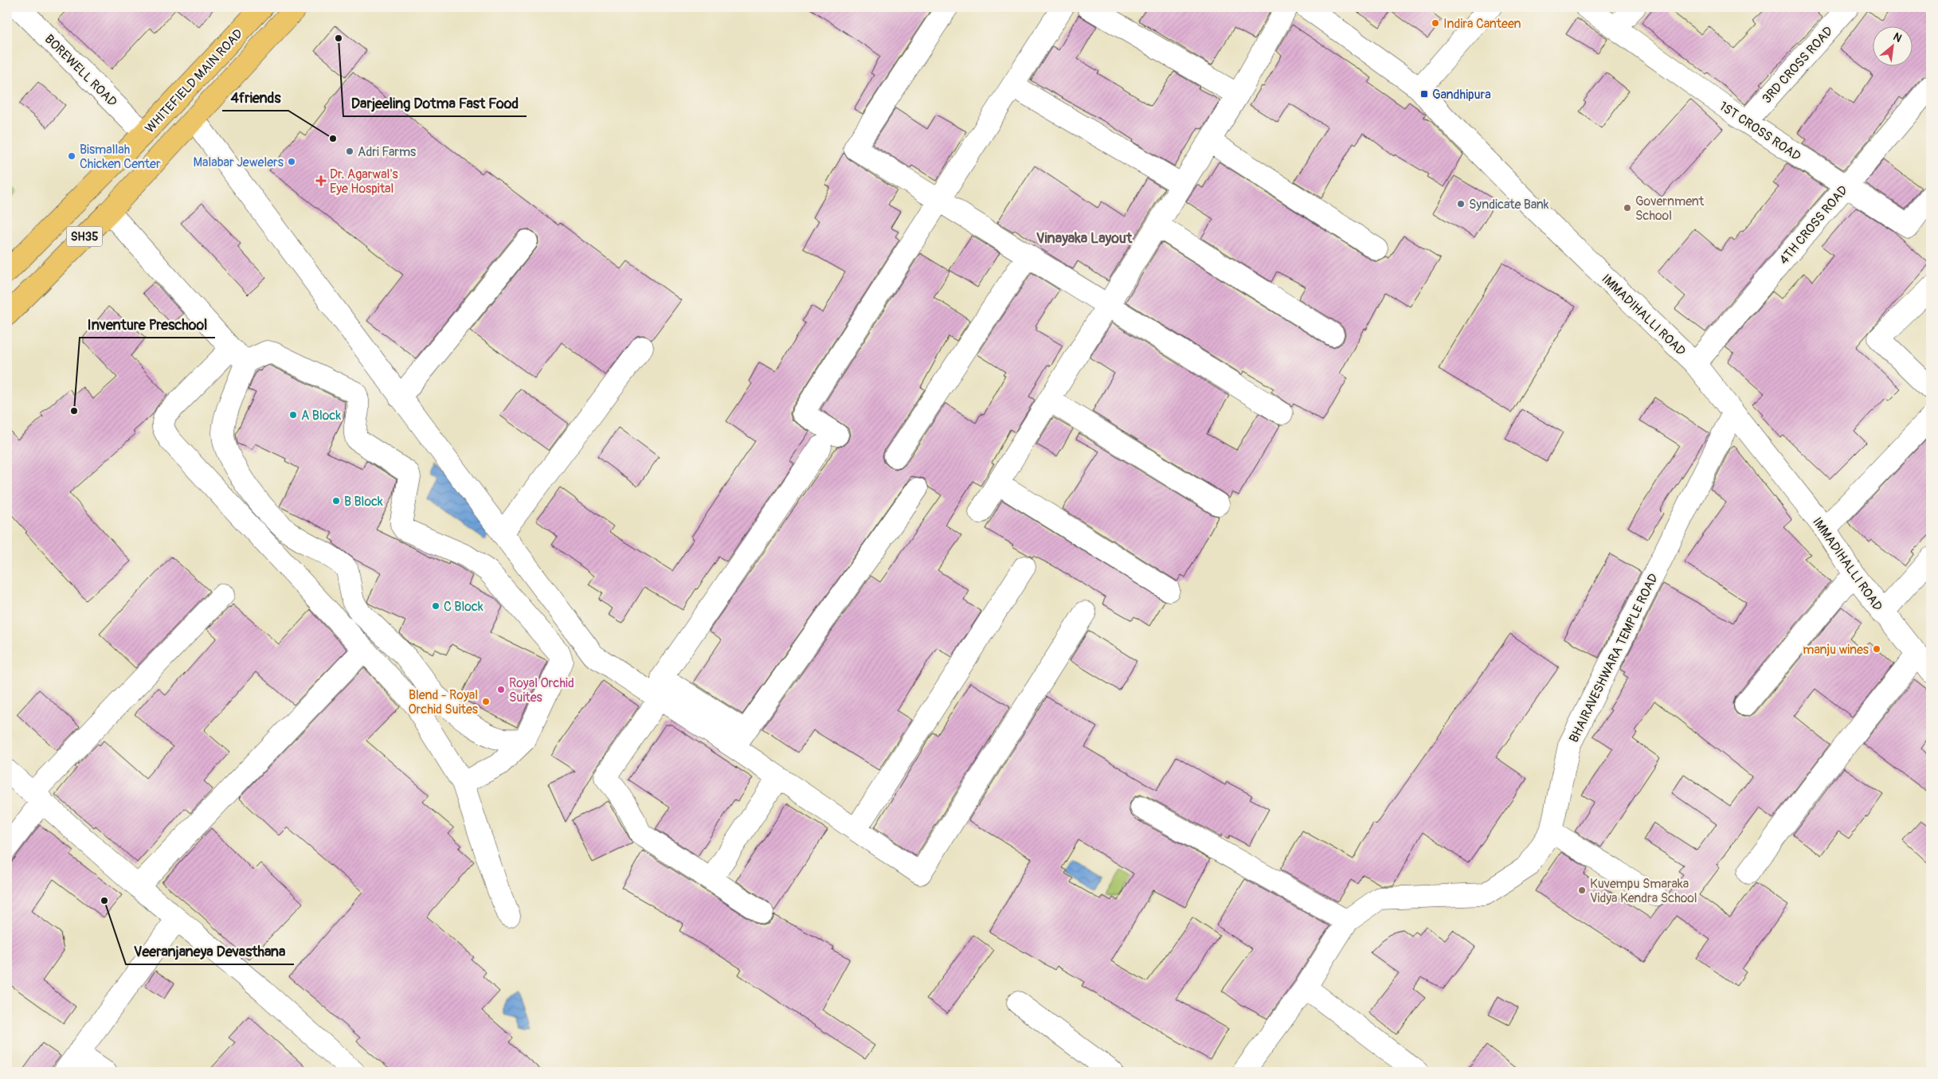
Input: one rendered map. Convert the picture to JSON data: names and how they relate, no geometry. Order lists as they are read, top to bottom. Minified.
{"streets":{"main road":["WHITEFIELD MAIN ROAD","SH35"],"street":["3RD CROSS ROAD","BOREWELL ROAD","1ST CROSS ROAD","4TH CROSS ROAD","IMMADIHALLI ROAD","BHAIRAVESHWARA TEMPLE ROAD"]},"crossings":[["3RD CROSS ROAD","1ST CROSS ROAD"],["BOREWELL ROAD","WHITEFIELD MAIN ROAD"],["1ST CROSS ROAD","4TH CROSS ROAD"],["4TH CROSS ROAD","IMMADIHALLI ROAD"],["IMMADIHALLI ROAD","BHAIRAVESHWARA TEMPLE ROAD"]],"districts":["Vinayaka Layout"],"places":{"other":["Indira Canteen","Darjeeling Dotma Fast Food","4friends","Adri Farms","Bismallah Chicken Center","Malabar Jewelers","Syndicate Bank","Government School","Inventure Preschool","A Block","B Block","C Block","manju wines","Royal Orchid Suites","Blend - Royal Orchid Suites","Kuvempu Smaraka Vidya Kendra School","Veeranjaneya Devasthana"],"transit":["Gandhipura"],"health":["Dr. Agarwal's Eye Hospital"]},"north":"top right"}
